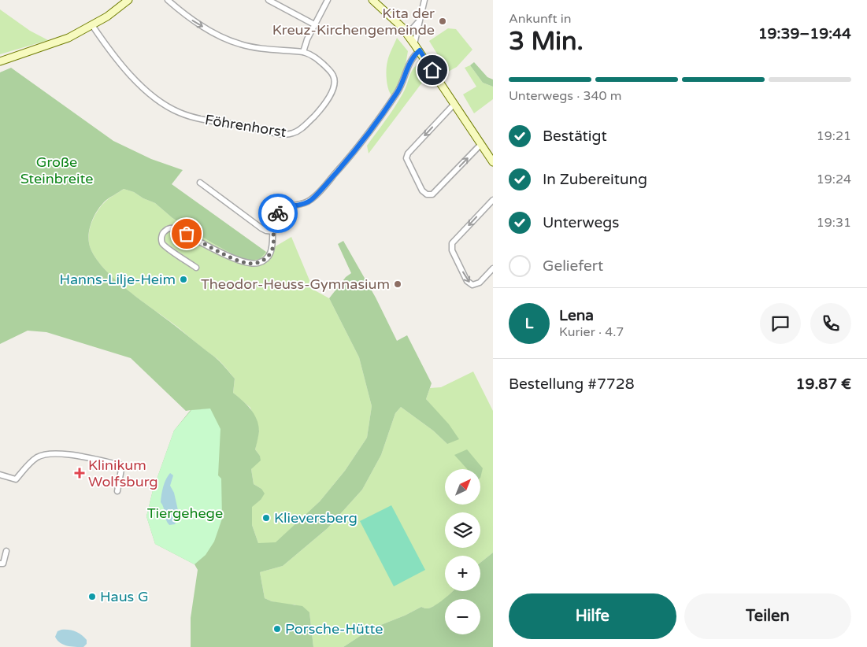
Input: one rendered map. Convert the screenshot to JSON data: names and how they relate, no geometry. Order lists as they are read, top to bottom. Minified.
{"streets":{"street":["Föhrenhorst"]},"parks":["Große Steinbreite","Tiergehege"],"places":{"other":["Kita der Kreuz-Kirchengemeinde","Hanns-Lilje-Heim","Theodor-Heuss-Gymnasium","Klieversberg","Haus G","Porsche-Hütte"],"health":["Klinikum Wolfsburg"]},"north":"top right","page":{"heading":["3 Min.","Ankunft in","19:39–19:44"],"panel":["Lena","Kurier · 4.7","Bestellung #7728","19.87 €"],"bar":"Unterwegs · 340 m","list":[["Bestätigt","19:21"],["In Zubereitung","19:24"],["Unterwegs","19:31"],"Geliefert"],"round":"L","map_buttons":["+","−"],"buttons":["Hilfe","Teilen"]}}
